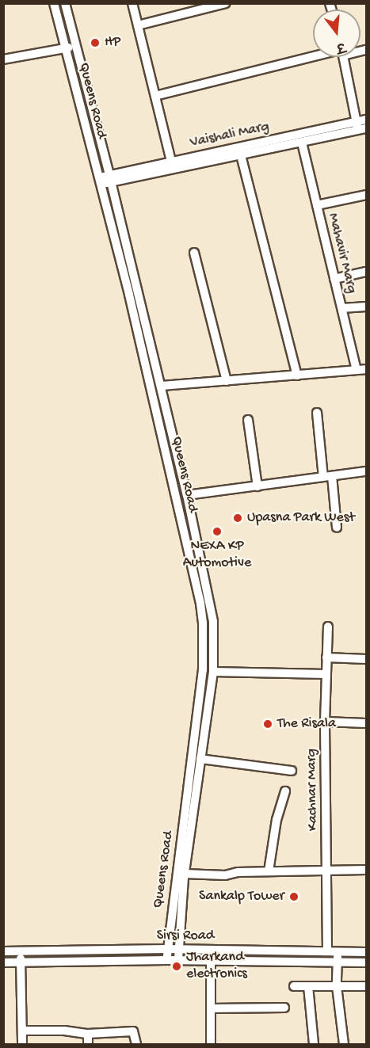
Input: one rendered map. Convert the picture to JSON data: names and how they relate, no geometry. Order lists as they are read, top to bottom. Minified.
{"streets":{"street":["Queens Road","Vaishali Marg","Mahavir Marg","Kachnar Marg","Sirsi Road"]},"crossings":[["Queens Road","Vaishali Marg"],["Queens Road","Sirsi Road"],["Vaishali Marg","Mahavir Marg"],["Kachnar Marg","Sirsi Road"]],"places":["HP","Upasna Park West","NEXA KP Automotive","The Risala","Sankalp Tower","Jharkand electronics"],"north":"bottom"}
